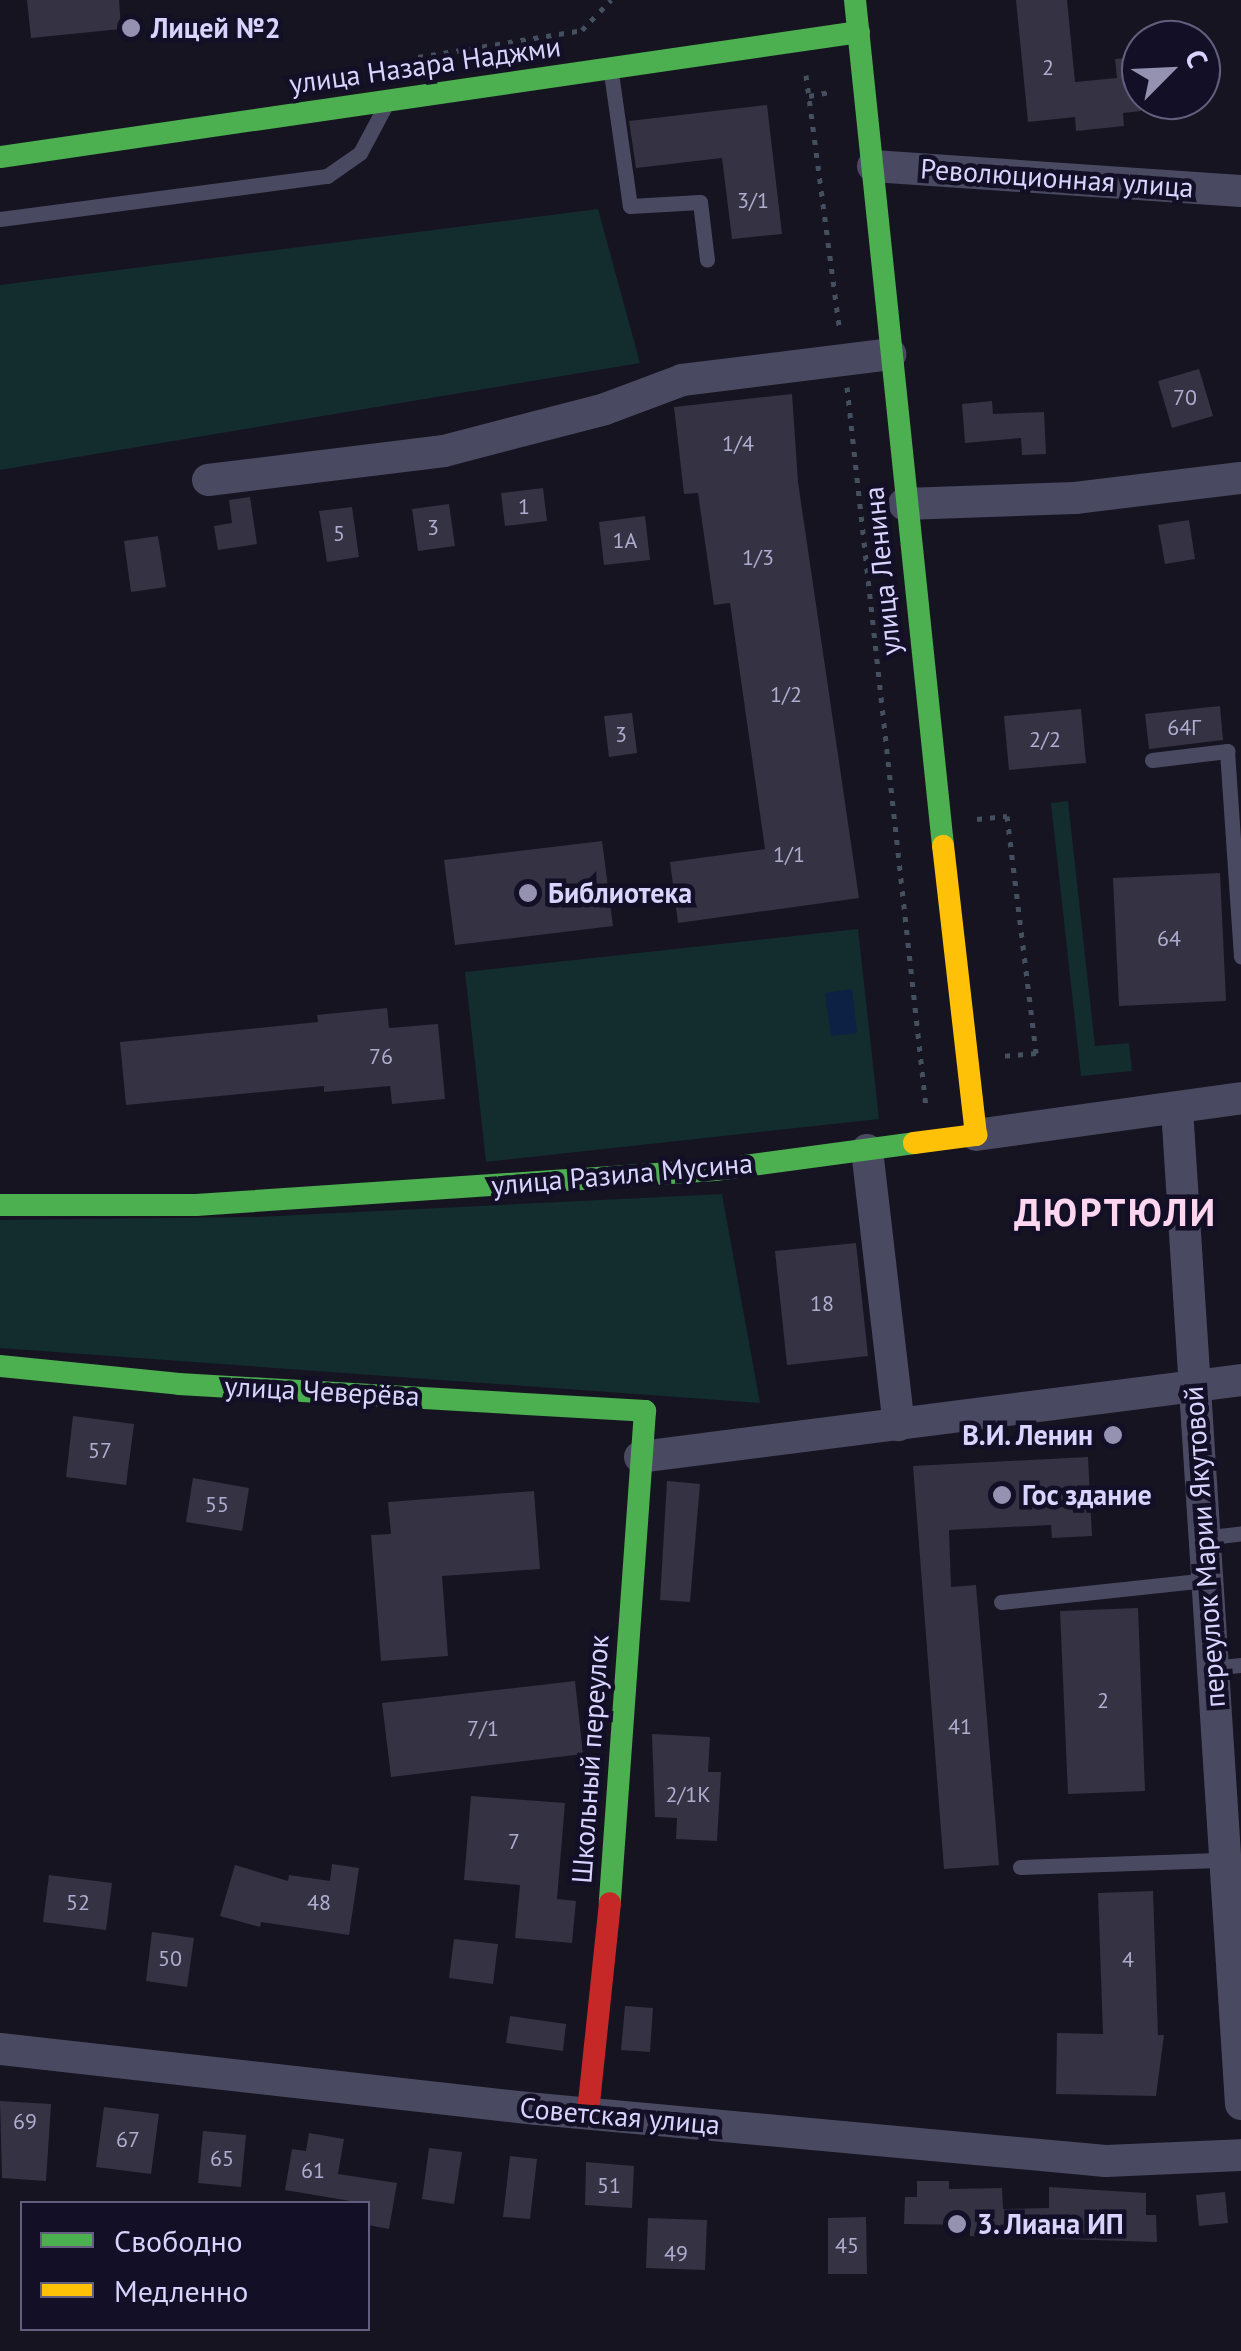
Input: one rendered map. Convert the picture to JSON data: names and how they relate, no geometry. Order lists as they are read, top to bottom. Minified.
{"streets":{"street":["улица Назара Наджми","Революционная улица","улица Ленина","улица Разила Мусина","улица Чеверёва","переулок Марии Якутовой","Школьный переулок","Советская улица"]},"crossings":[["улица Назара Наджми","улица Ленина"],["Революционная улица","улица Ленина"],["улица Ленина","улица Разила Мусина"],["улица Разила Мусина","переулок Марии Якутовой"],["улица Чеверёва","Школьный переулок"],["Школьный переулок","Советская улица"]],"districts":["ДЮРТЮЛИ"],"places":["Лицей №2","Библиотека","В.И. Ленин","Гос здание","3. Лиана ИП"],"house_numbers":["2","3/1","70","1/4","1","3","5","1А","1/3","1/2","64Г","3","2/2","1/1","64","76","18","57","55","2","41","7/1","2/1К","7","52","48","50","4","69","67","65","61","51","45","49"],"legend":["Свободно","Медленно"],"north":"top right"}
